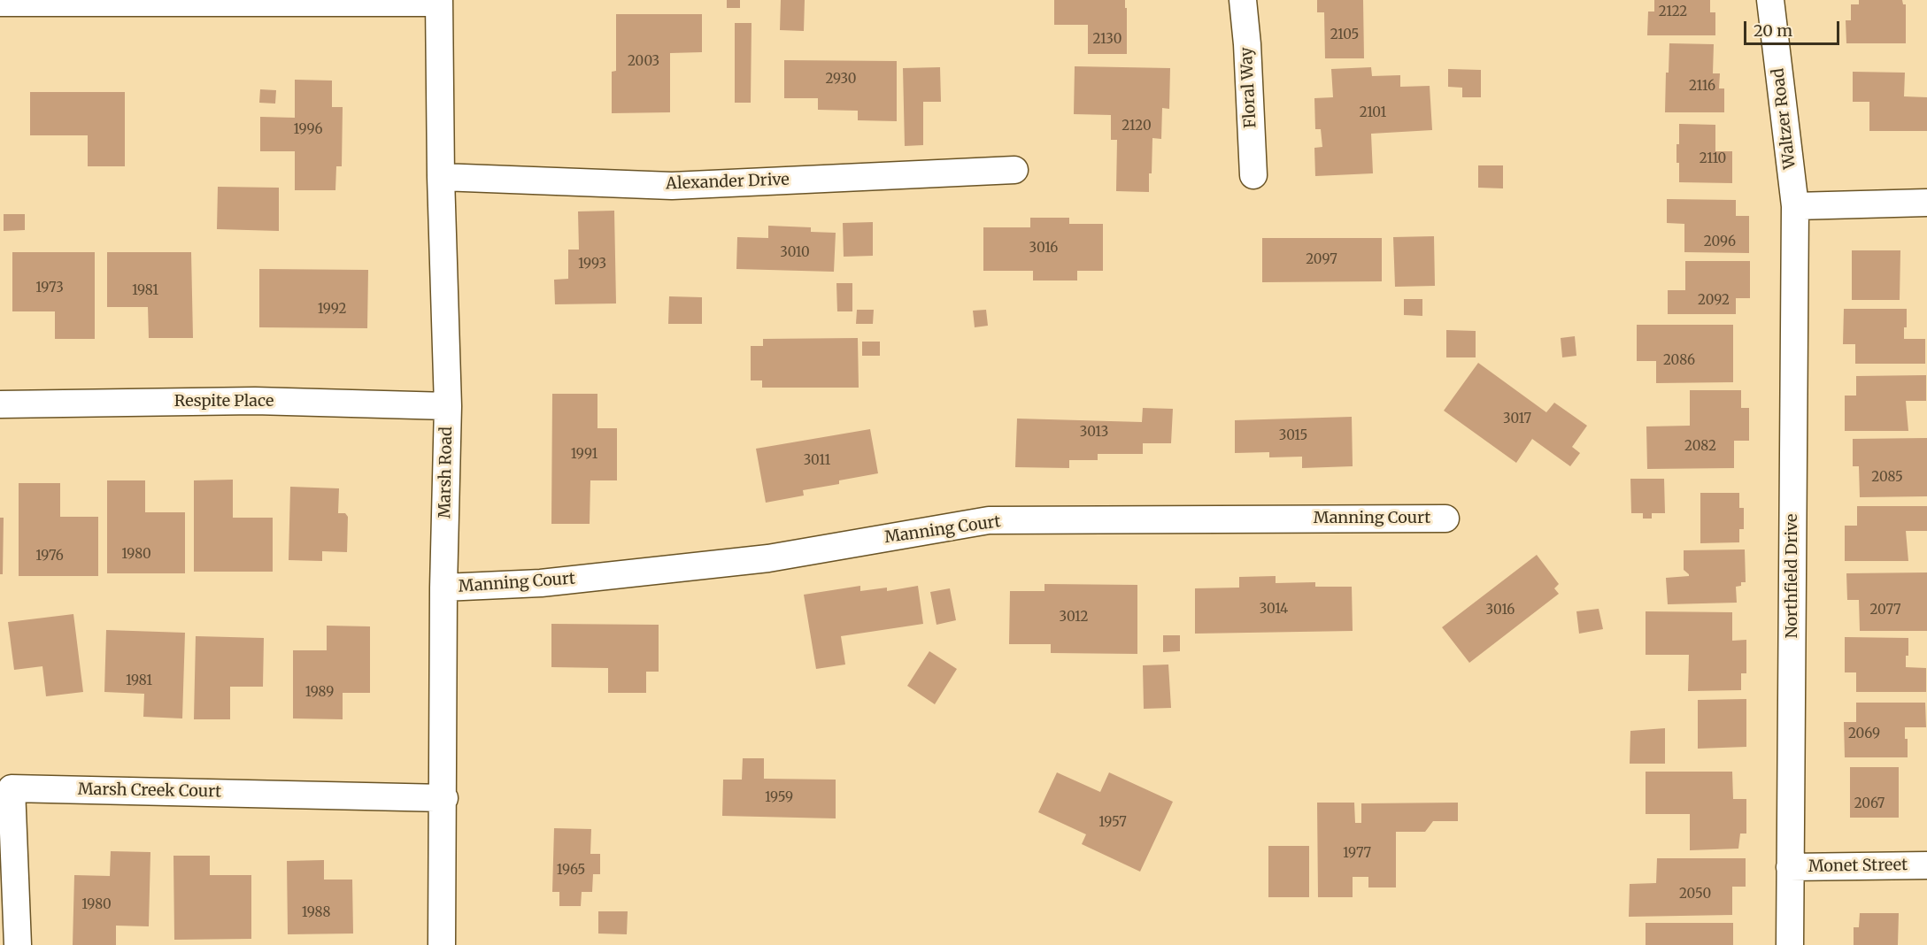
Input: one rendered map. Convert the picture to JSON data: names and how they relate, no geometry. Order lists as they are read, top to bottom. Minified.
{"streets":{"street":["Floral Way","Waltzer Road","Alexander Drive","Respite Place","Marsh Road","Manning Court","Northfield Drive","Marsh Creek Court","Monet Street"]},"crossings":[["Waltzer Road","Northfield Drive"],["Alexander Drive","Marsh Road"],["Respite Place","Marsh Road"],["Marsh Road","Manning Court"],["Marsh Road","Marsh Creek Court"],["Northfield Drive","Monet Street"]],"house_numbers":["2122","2105","2130","2003","2930","2116","2101","2120","1996","2110","2096","3016","3010","2097","1993","1973","1981","2092","1992","2086","3017","3013","3015","2082","1991","3011","2085","1980","1976","3014","3016","2077","3012","1981","1989","2069","1959","2067","1957","1977","1965","2050","1980","1988"],"scale_bar":"20 m"}
